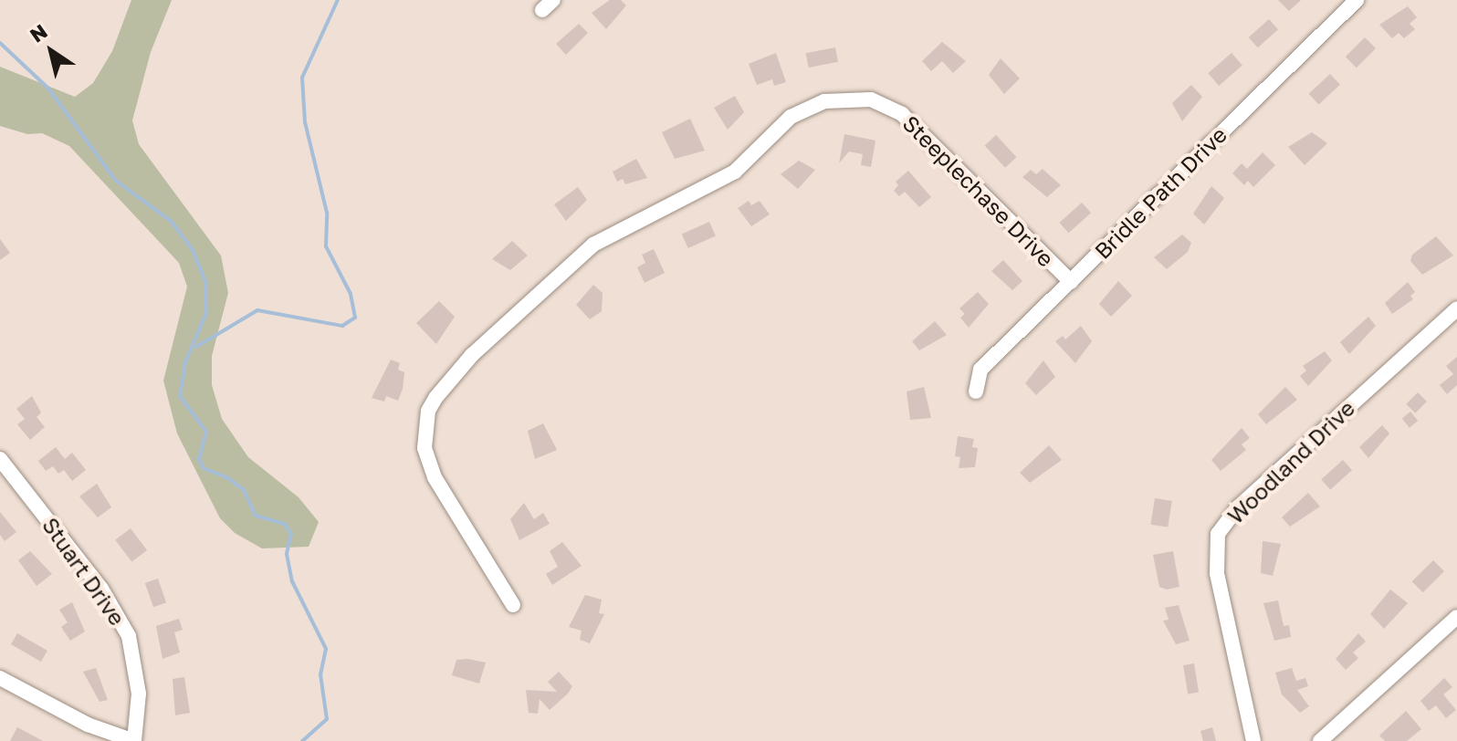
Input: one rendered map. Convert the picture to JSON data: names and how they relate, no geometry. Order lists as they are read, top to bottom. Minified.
{"streets":{"street":["Steeplechase Drive","Bridle Path Drive","Woodland Drive","Stuart Drive"]},"crossings":[["Steeplechase Drive","Bridle Path Drive"]],"north":"top left"}
